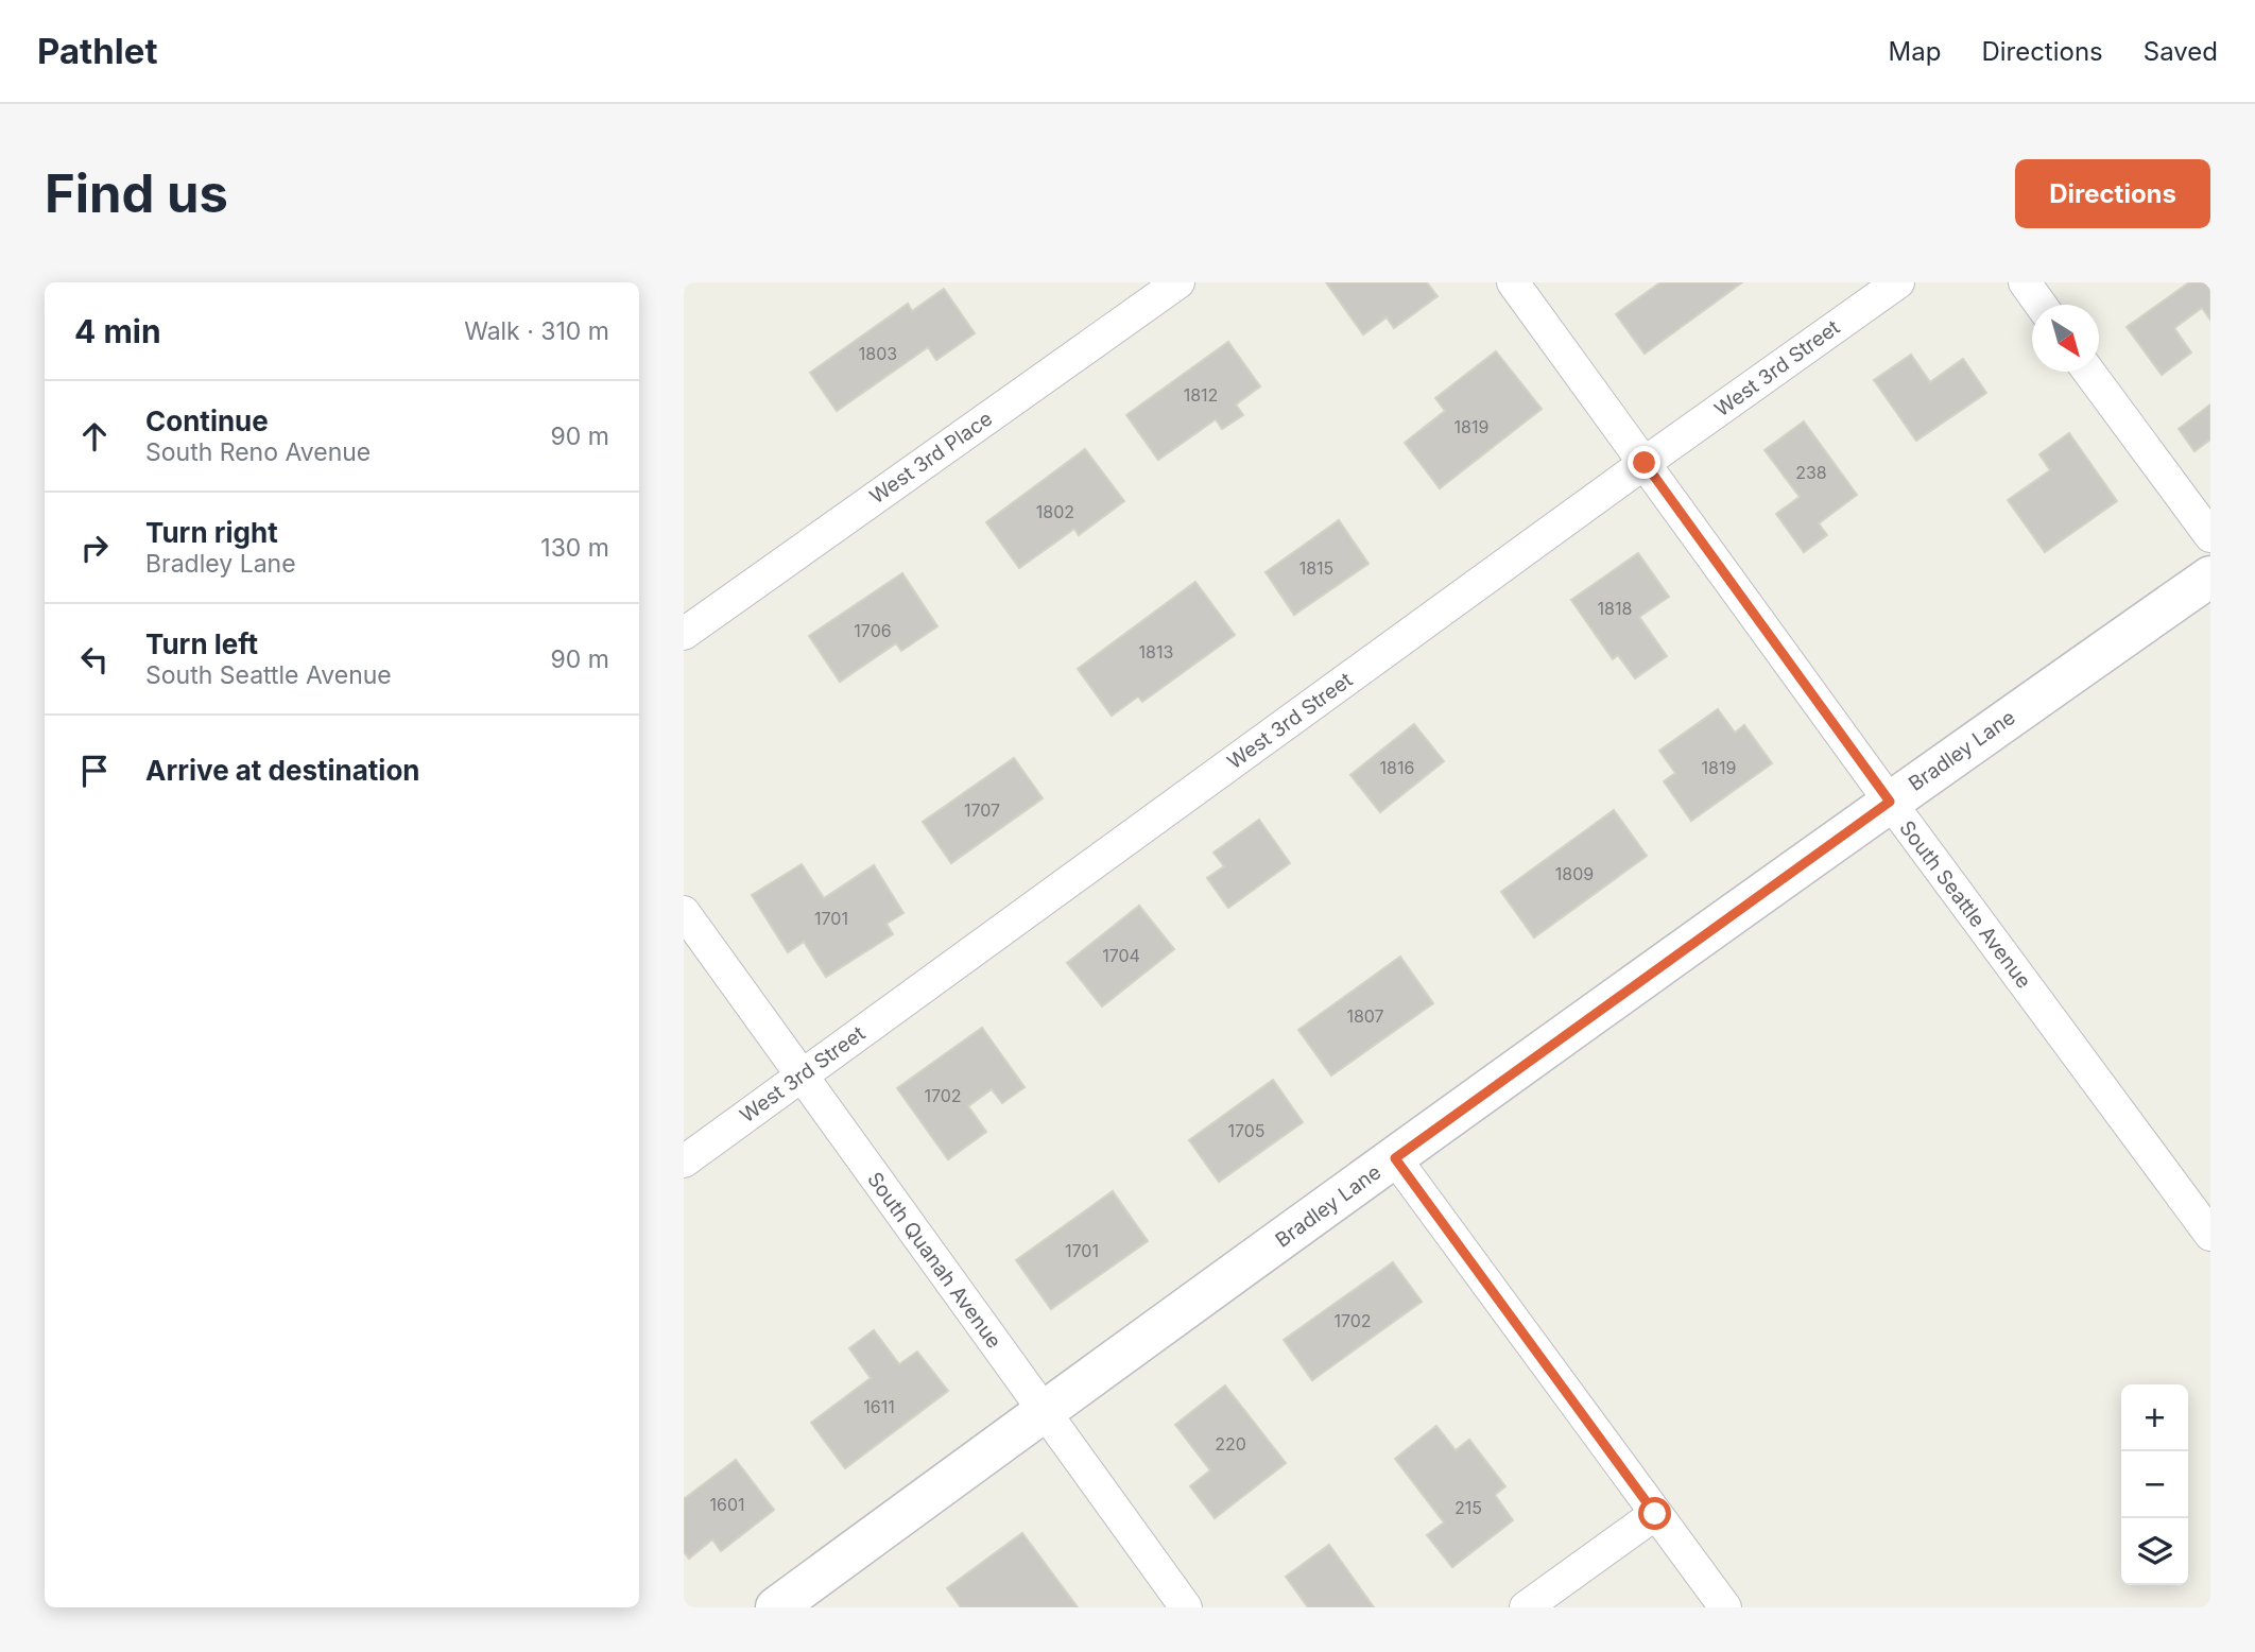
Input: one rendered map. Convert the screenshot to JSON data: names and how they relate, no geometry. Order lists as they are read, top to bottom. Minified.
{"streets":{"street":["West 3rd Street","West 3rd Place","Bradley Lane","South Seattle Avenue","South Quanah Avenue"]},"crossings":[["West 3rd Street","South Seattle Avenue"],["West 3rd Street","South Quanah Avenue"],["Bradley Lane","South Seattle Avenue"],["Bradley Lane","South Quanah Avenue"]],"house_numbers":["1803","1812","1819","238","1802","1815","1818","1706","1813","1816","1819","1707","1809","1701","1704","1807","1702","1705","1701","1702","1611","220","1601","215"],"north":"bottom right","page":{"header":"Pathlet","nav":["Map","Directions","Saved"],"buttons":"Directions","title":"Find us","heading":["4 min","Walk · 310 m"],"list":[["Continue","South Reno Avenue","90 m"],["Turn right","Bradley Lane","130 m"],["Turn left","South Seattle Avenue","90 m"],"Arrive at destination"],"map_buttons":["+","−"]}}
